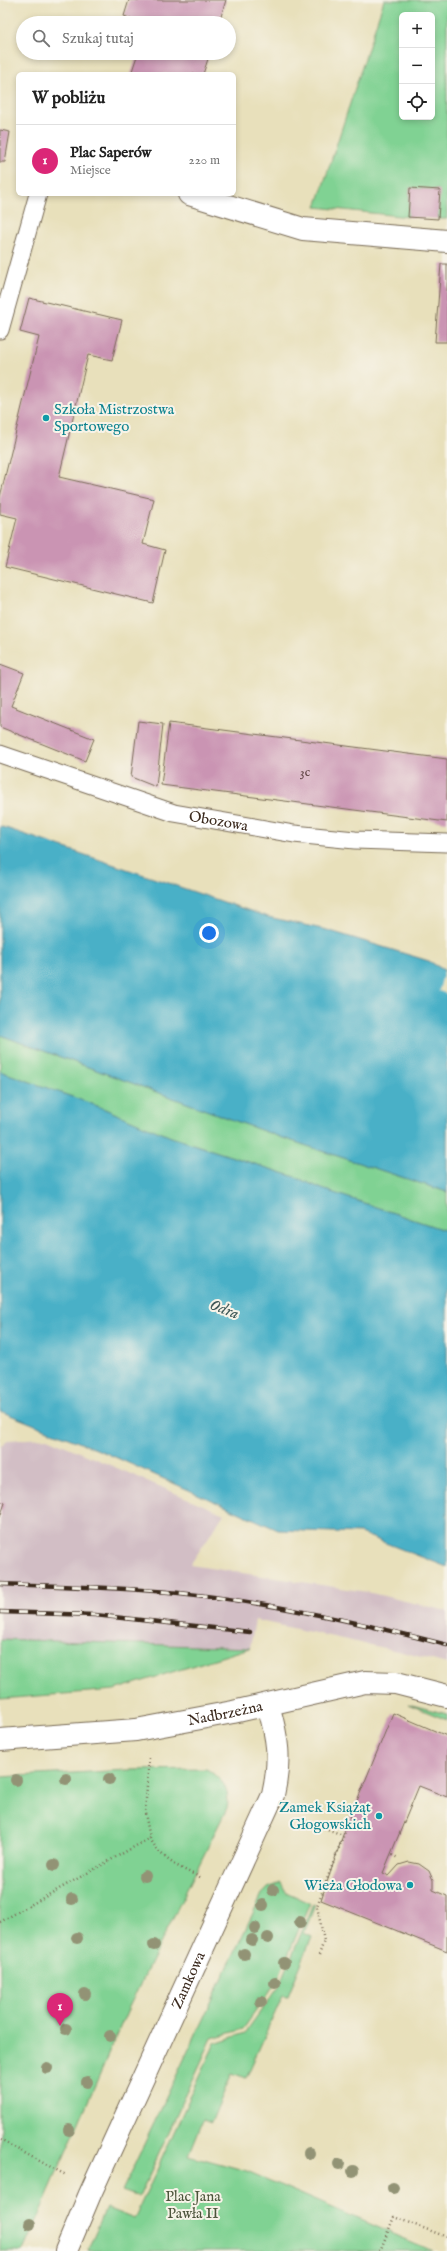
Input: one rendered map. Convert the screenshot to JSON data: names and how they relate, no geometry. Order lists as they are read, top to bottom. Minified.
{"streets":{"street":["Nadbrzeżna","Zamkowa"],"lane":["Obozowa"]},"crossings":[["Nadbrzeżna","Zamkowa"]],"water":["Odra"],"parks":["Plac Jana Pawła II"],"places":["Szkoła Mistrzostwa Sportowego","Zamek Książąt Głogowskich","Wieża Głodowa"],"house_numbers":["3c"],"page":{"map_buttons":["+","−"],"search":"Szukaj tutaj","heading":"W pobliżu","list":[{"mark":"1","name":"Plac Saperów","note":"Miejsce","value":"220 m"}],"pins":"1"}}
